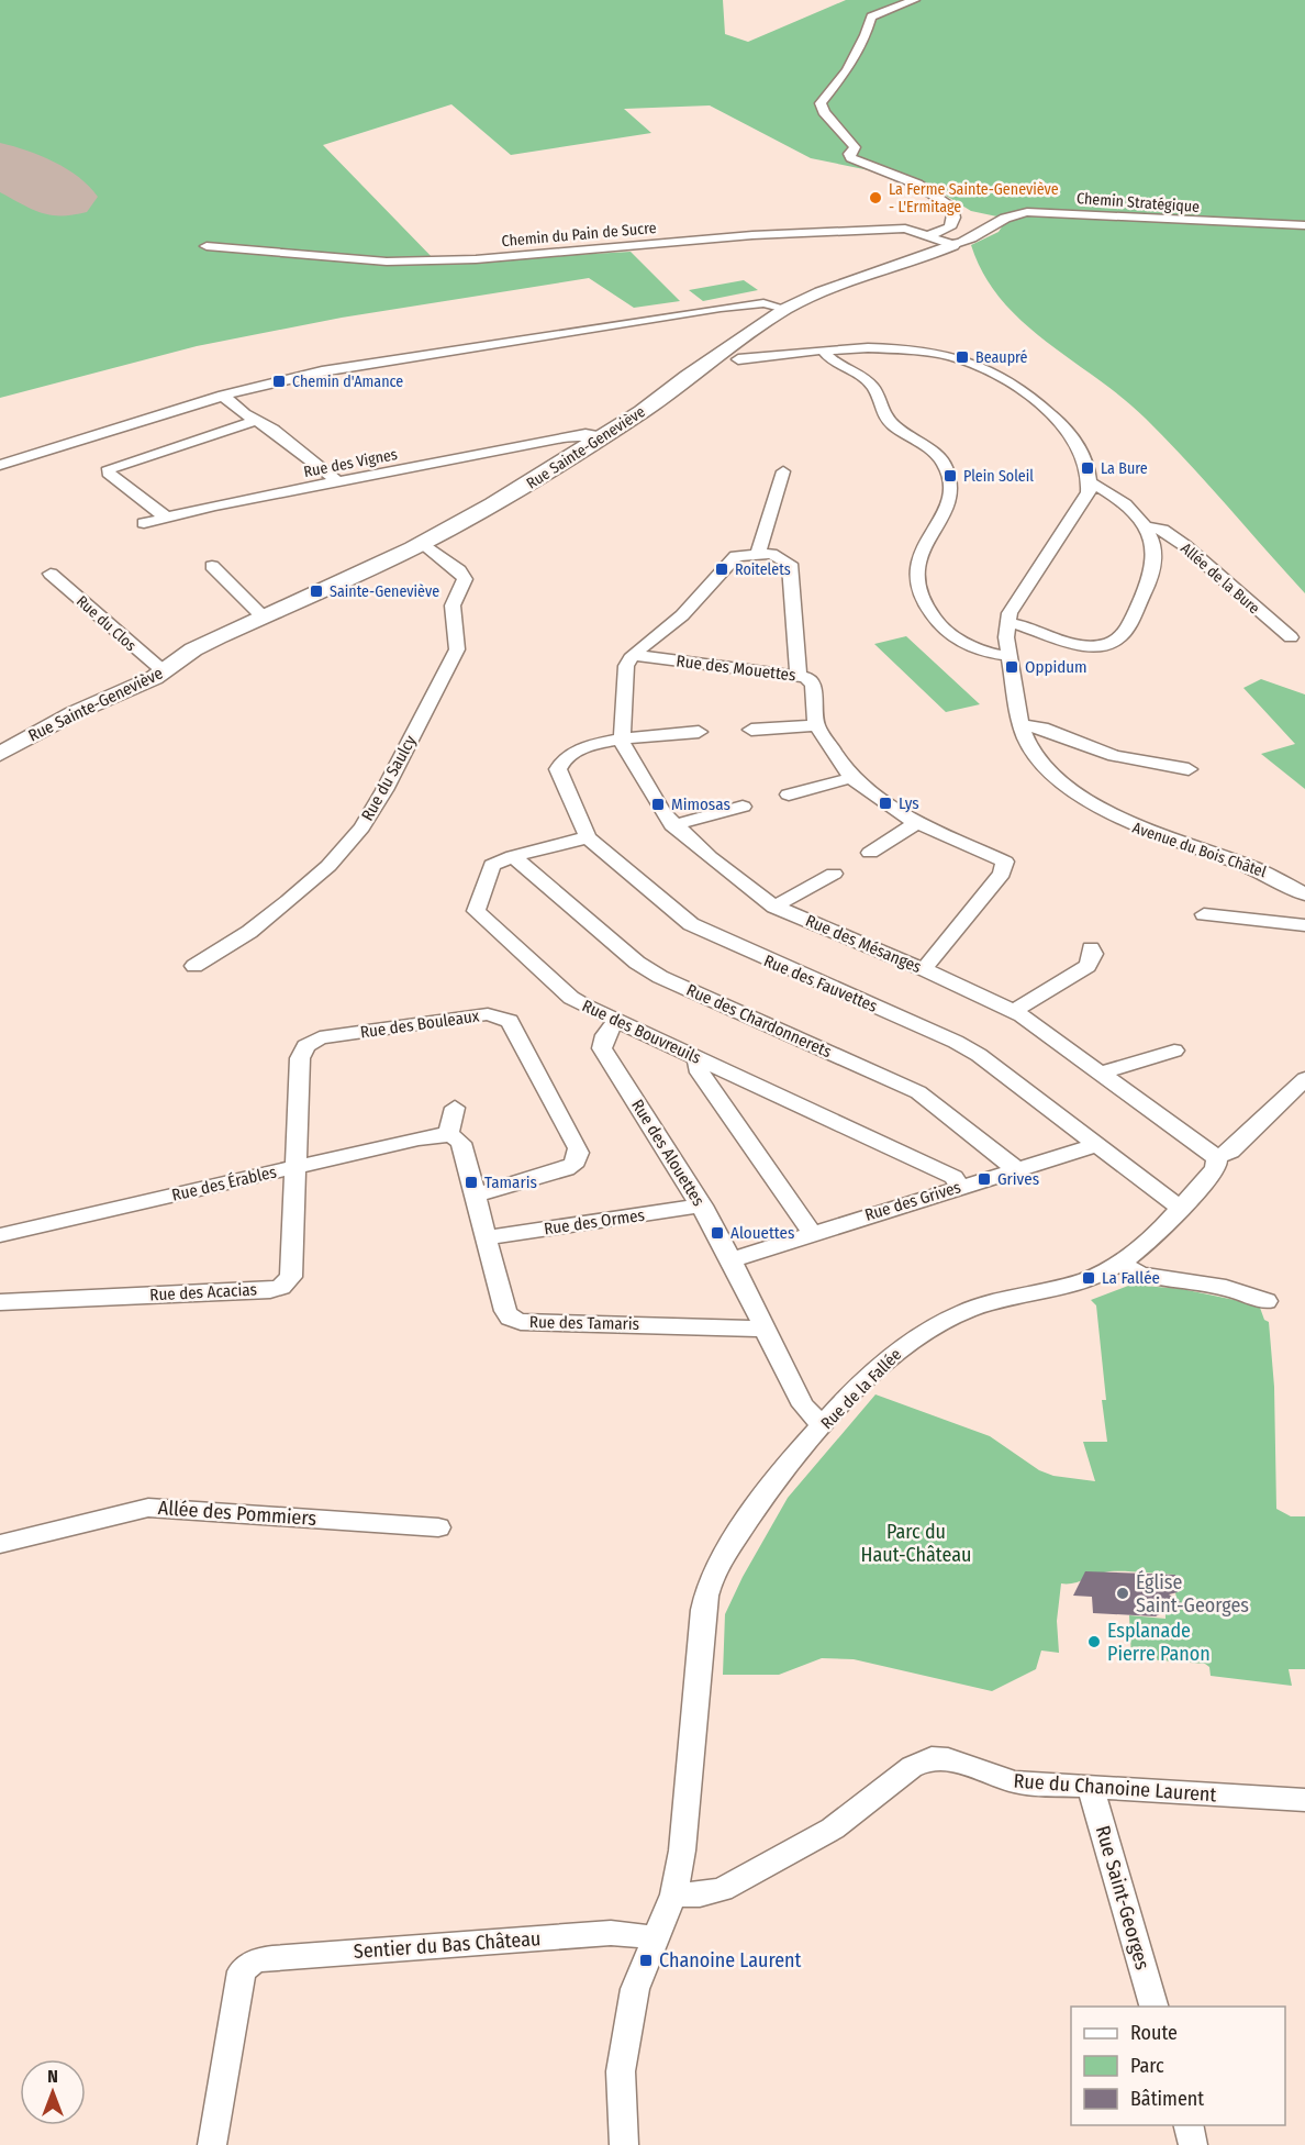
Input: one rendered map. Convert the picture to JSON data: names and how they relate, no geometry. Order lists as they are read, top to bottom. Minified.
{"streets":{"street":["Chemin Stratégique","Chemin du Pain de Sucre","Rue Sainte-Geneviève","Rue des Vignes","Allée de la Bure","Rue du Clos","Rue des Mouettes","Rue du Saulcy","Avenue du Bois Châtel","Rue des Mésanges","Rue des Fauvettes","Rue des Chardonnerets","Rue des Bouleaux","Rue des Bouvreuils","Rue des Alouettes","Rue des Érables","Rue des Grives","Rue des Ormes","Rue des Acacias","Rue des Tamaris","Rue de la Fallée","Allée des Pommiers","Rue du Chanoine Laurent","Rue Saint-Georges","Sentier du Bas Château"]},"crossings":[["Chemin Stratégique","Chemin du Pain de Sucre"],["Chemin Stratégique","Rue Sainte-Geneviève"],["Chemin du Pain de Sucre","Rue Sainte-Geneviève"],["Rue Sainte-Geneviève","Rue des Vignes"],["Rue Sainte-Geneviève","Rue du Clos"],["Rue Sainte-Geneviève","Rue du Saulcy"],["Rue des Mouettes","Rue des Mésanges"],["Rue des Mésanges","Rue des Fauvettes"],["Rue des Mésanges","Rue de la Fallée"],["Rue des Fauvettes","Rue des Bouvreuils"],["Rue des Fauvettes","Rue des Grives"],["Rue des Fauvettes","Rue de la Fallée"],["Rue des Chardonnerets","Rue des Bouvreuils"],["Rue des Chardonnerets","Rue des Grives"],["Rue des Bouleaux","Rue des Érables"],["Rue des Bouleaux","Rue des Acacias"],["Rue des Bouleaux","Rue des Tamaris"],["Rue des Bouvreuils","Rue des Alouettes"],["Rue des Bouvreuils","Rue des Grives"],["Rue des Alouettes","Rue des Grives"],["Rue des Alouettes","Rue des Ormes"],["Rue des Alouettes","Rue des Tamaris"],["Rue des Alouettes","Rue de la Fallée"],["Rue des Érables","Rue des Acacias"],["Rue des Érables","Rue des Tamaris"],["Rue des Ormes","Rue des Tamaris"],["Rue de la Fallée","Rue du Chanoine Laurent"],["Rue du Chanoine Laurent","Rue Saint-Georges"]],"parks":["Parc du Haut-Château"],"places":{"other":["La Ferme Sainte-Geneviève - L'Ermitage","Église Saint-Georges","Esplanade Pierre Panon"],"transit":["Beaupré","Chemin d'Amance","La Bure","Plein Soleil","Roitelets","Sainte-Geneviève","Oppidum","Lys","Mimosas","Grives","Tamaris","Alouettes","La Fallée","Chanoine Laurent"]},"legend":["Route","Parc","Bâtiment"],"north":"top"}
